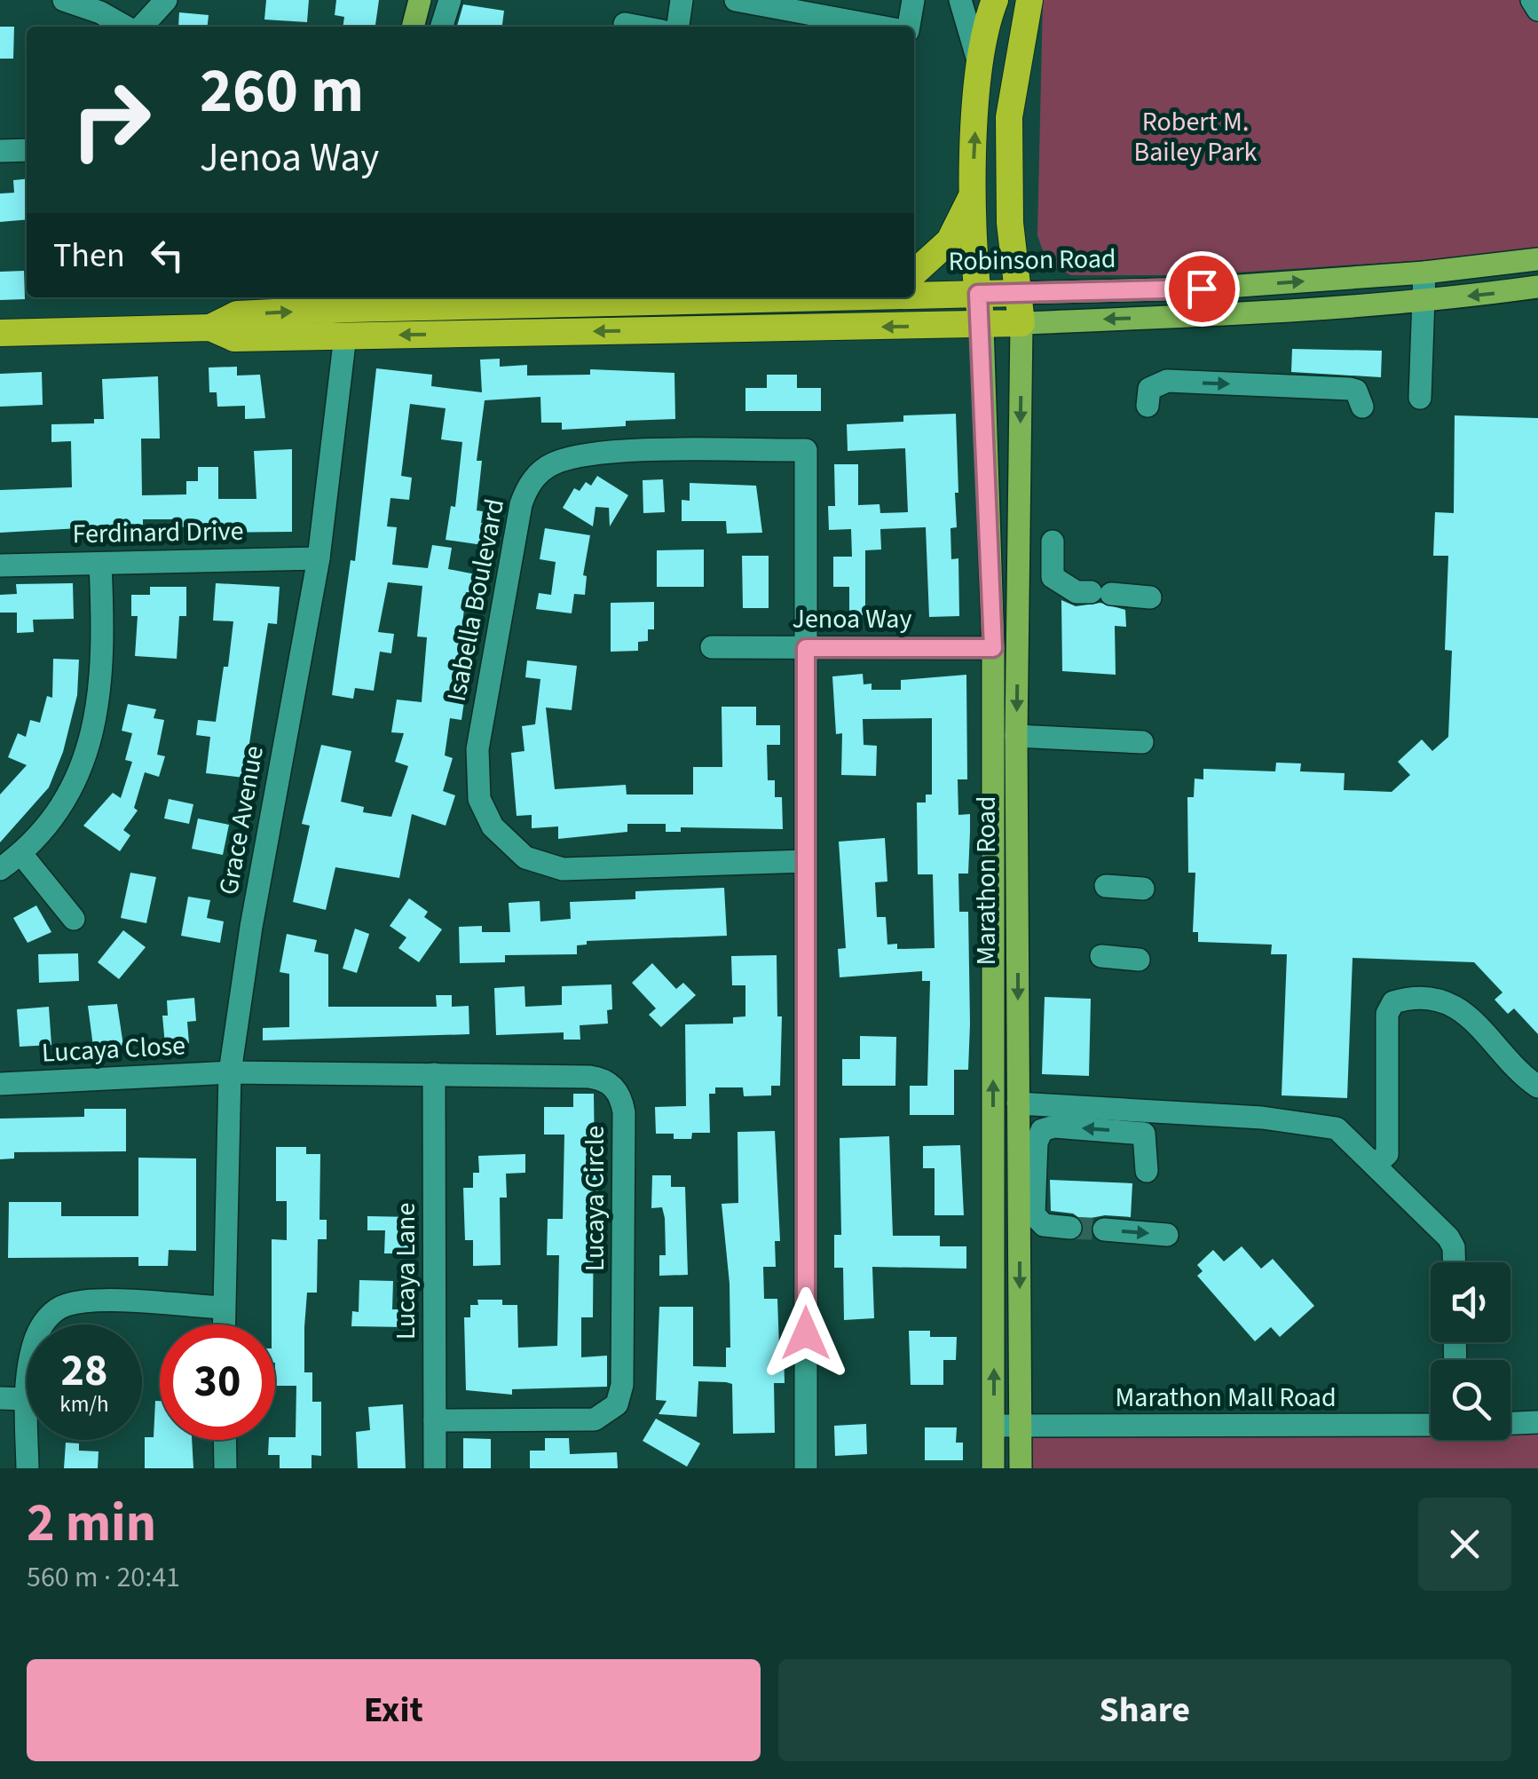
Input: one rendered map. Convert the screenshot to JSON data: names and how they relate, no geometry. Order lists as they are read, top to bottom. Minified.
{"streets":{"highway":["Robinson Road","Marathon Road"],"street":["Ferdinard Drive","Isabella Boulevard","Jenoa Way","Grace Avenue","Lucaya Close","Lucaya Circle","Lucaya Lane","Marathon Mall Road"]},"crossings":[["Robinson Road","Grace Avenue"],["Robinson Road","Marathon Road"],["Ferdinard Drive","Grace Avenue"],["Isabella Boulevard","Jenoa Way"],["Jenoa Way","Marathon Road"],["Grace Avenue","Lucaya Close"],["Grace Avenue","Lucaya Circle"],["Marathon Road","Marathon Mall Road"],["Lucaya Close","Lucaya Circle"],["Lucaya Circle","Lucaya Lane"]],"parks":["Robert M. Bailey Park"],"page":{"turn":["260 m","Jenoa Way"],"then":"Then","speed":"28 km/h","limit":"30","heading":["2 min","560 m · 20:41"],"buttons":["Exit","Share"]}}
